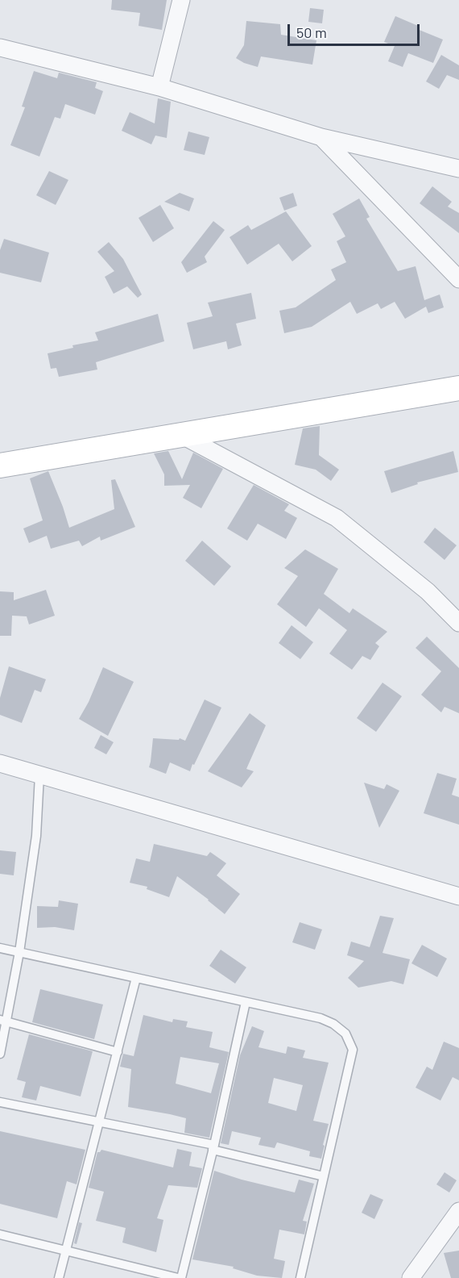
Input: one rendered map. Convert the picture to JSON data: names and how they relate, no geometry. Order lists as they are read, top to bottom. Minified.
{"scale_bar":"50 m"}
